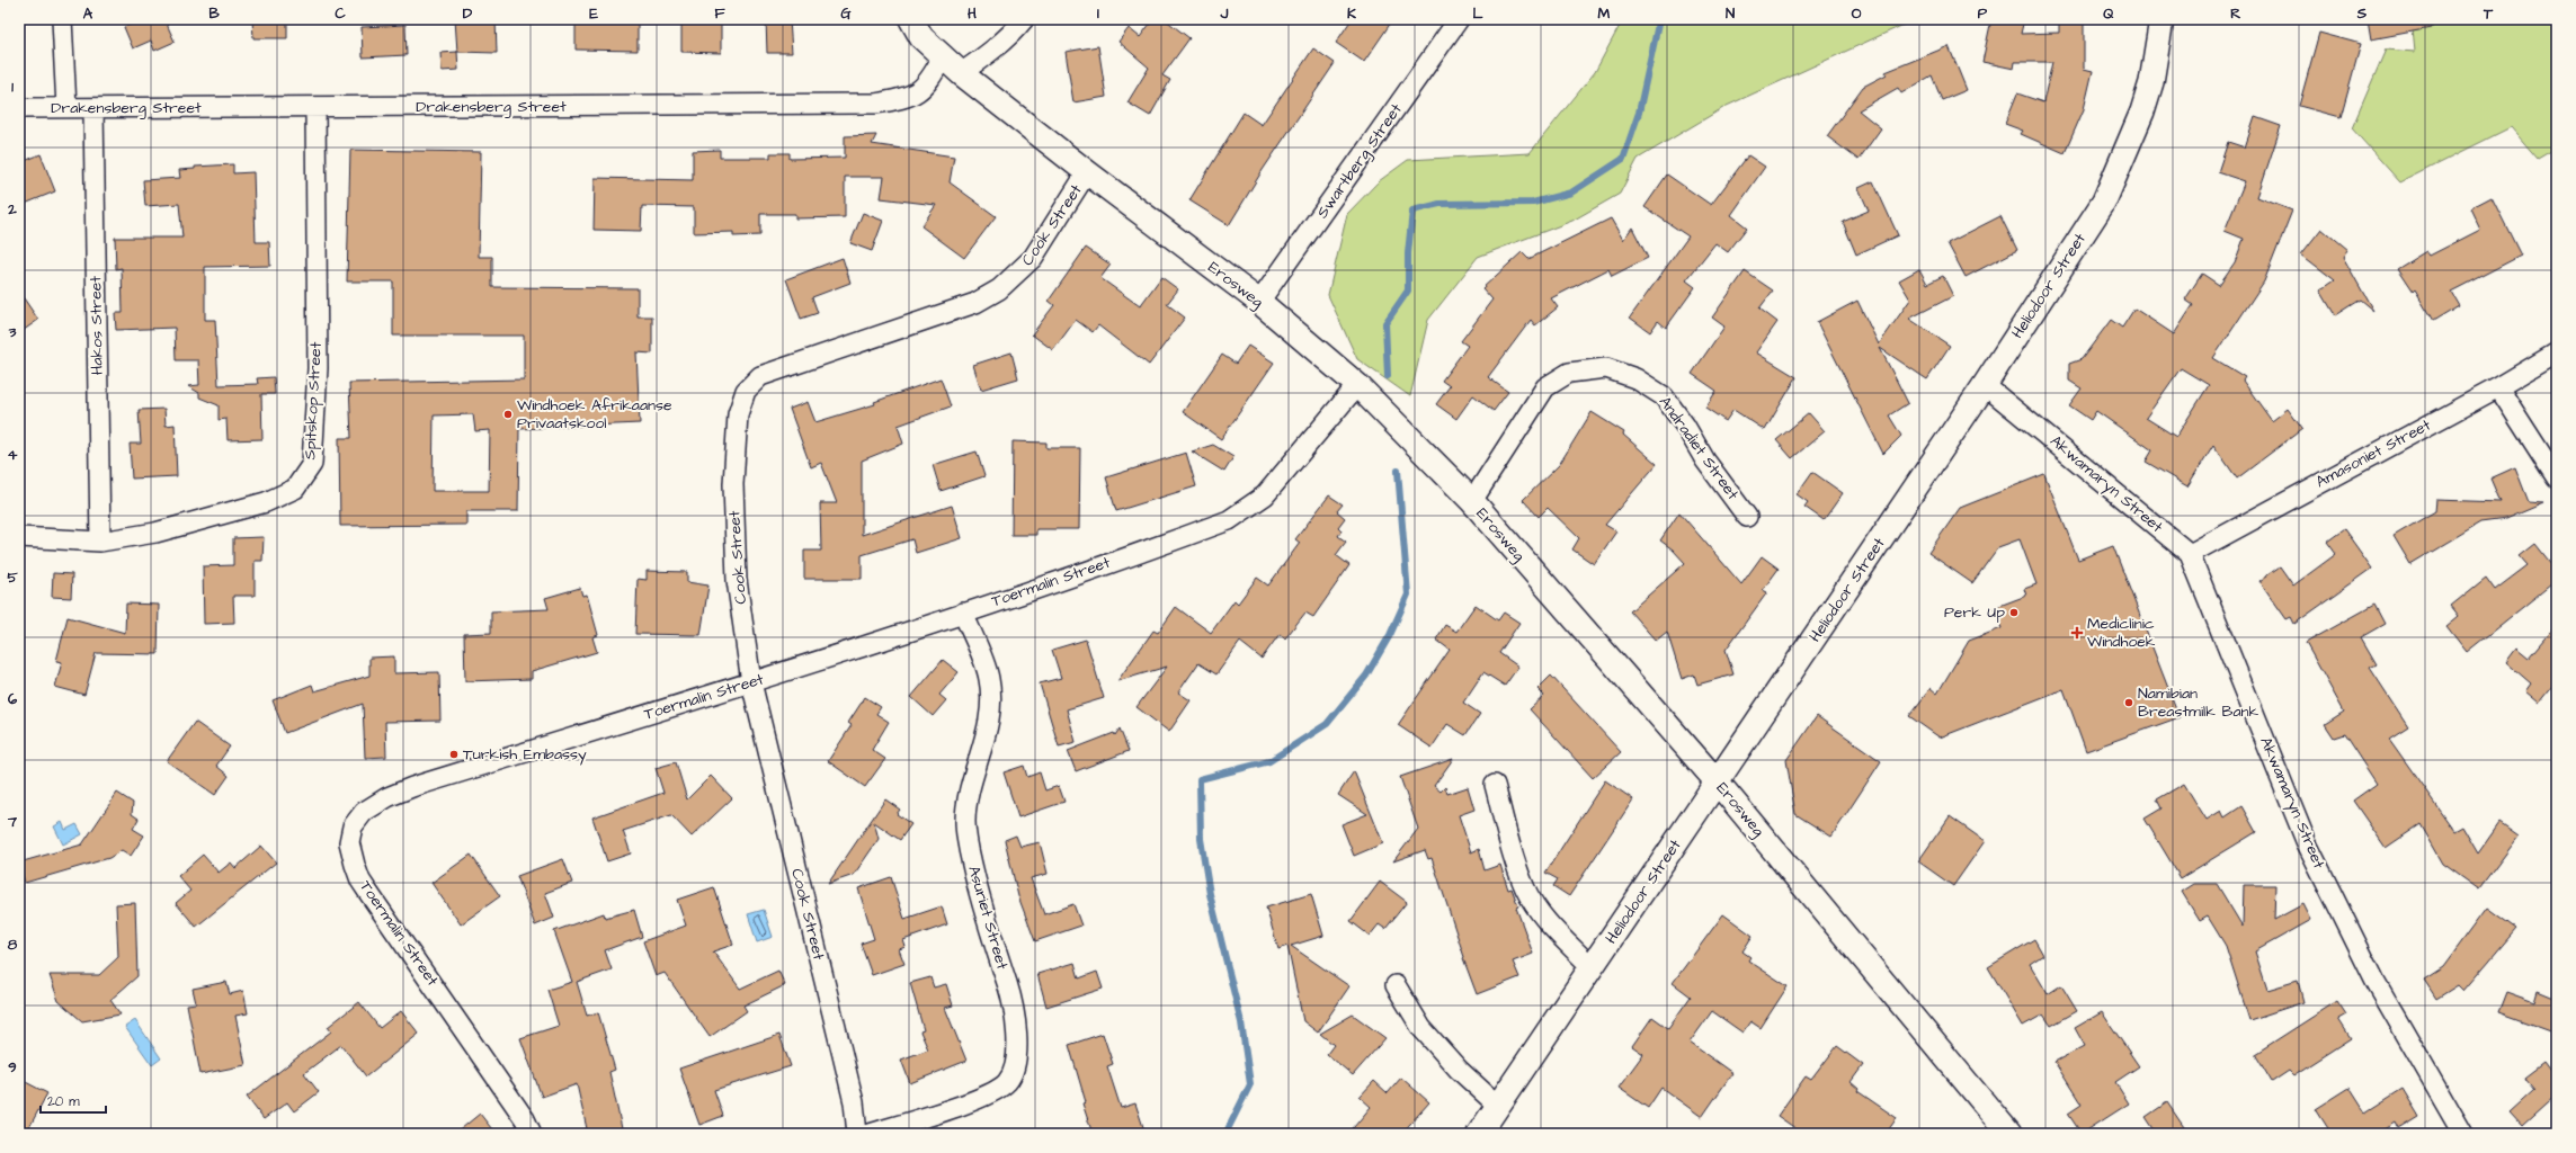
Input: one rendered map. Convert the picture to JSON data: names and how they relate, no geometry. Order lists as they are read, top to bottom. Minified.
{"streets":{"street":["Drakensberg Street","Swartberg Street","Cook Street","Erosweg","Heliodoor Street","Hakos Street","Spitskop Street","Andradiet Street","Amasoniet Street","Akwamaryn Street","Toermalin Street","Asuriet Street"]},"crossings":[["Drakensberg Street","Erosweg"],["Drakensberg Street","Hakos Street"],["Drakensberg Street","Spitskop Street"],["Swartberg Street","Erosweg"],["Cook Street","Erosweg"],["Cook Street","Toermalin Street"],["Erosweg","Heliodoor Street"],["Erosweg","Andradiet Street"],["Erosweg","Toermalin Street"],["Heliodoor Street","Akwamaryn Street"],["Hakos Street","Spitskop Street"],["Amasoniet Street","Akwamaryn Street"],["Toermalin Street","Asuriet Street"]],"places":{"other":["Windhoek Afrikaanse Privaatskool","Perk Up","Namibian Breastmilk Bank","Turkish Embassy"],"health":["Mediclinic Windhoek"]},"scale_bar":"20 m","grid":{"columns":["A","B","C","D","E","F","G","H","I","J","K","L","M","N","O","P","Q","R","S","T"],"rows":["1","2","3","4","5","6","7","8","9"]}}
